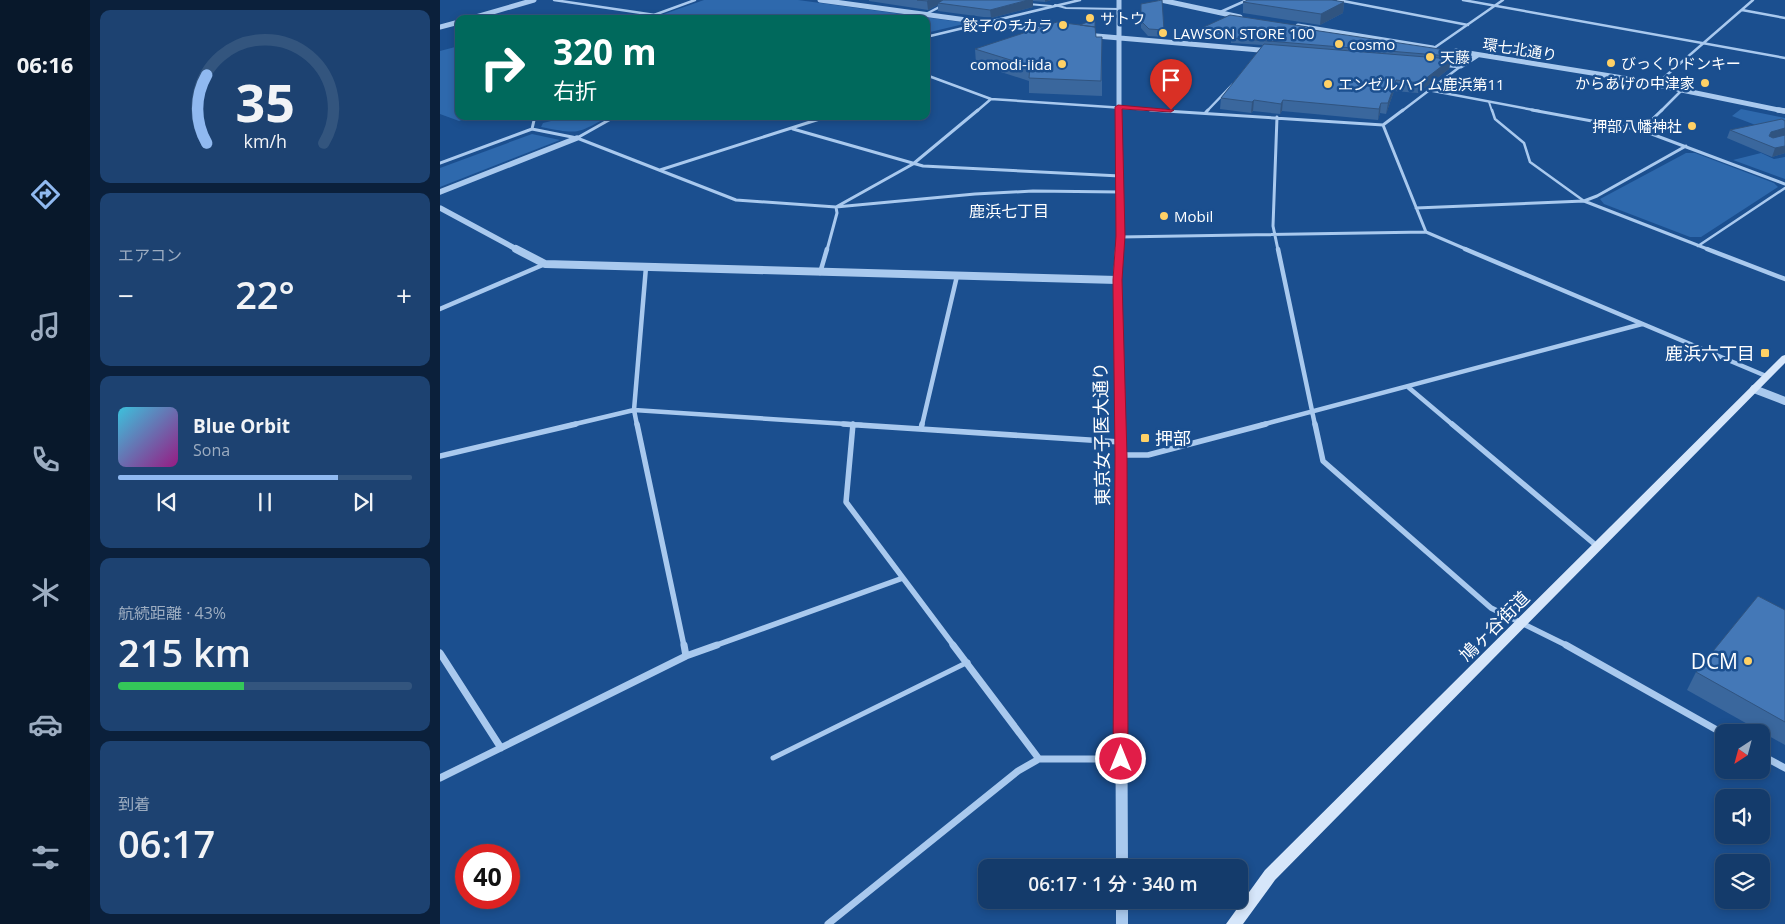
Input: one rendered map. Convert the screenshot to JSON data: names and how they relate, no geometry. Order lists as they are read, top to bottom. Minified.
{"streets":{"main road":["鳩ヶ谷街道"],"street":["環七北通り","東京女子医大通り"]},"districts":["鹿浜七丁目"],"places":{"other":["サトウ","餃子のチカラ","LAWSON STORE 100","cosmo","天藤","びっくりドンキー","comodi-iida","からあげの中津家","エンゼルハイム鹿浜第11","押部八幡神社","Mobil","DCM"],"transit":["鹿浜六丁目","押部"]},"north":"bottom left","page":{"tabs":"06:16","turn":["320 m","右折"],"tile":["エアコン",["航続距離 · 43%","215 km"],["到着","06:17"]],"heat":["−","22°","+"],"song":["Blue Orbit","Sona"],"limit":"40","trip":"06:17 · 1 分 · 340 m","gauge":["35","km/h"]}}
